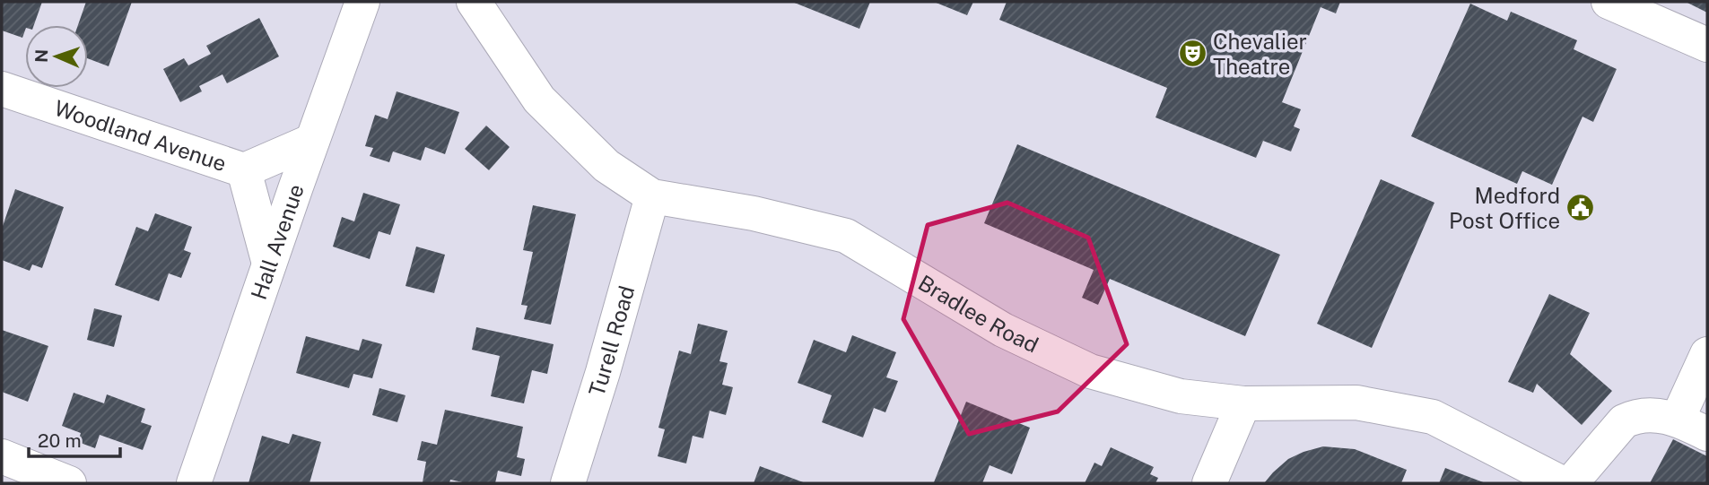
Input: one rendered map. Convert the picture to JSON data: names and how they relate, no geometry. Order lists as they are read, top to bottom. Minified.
{"streets":{"street":["Woodland Avenue","Hall Avenue","Bradlee Road","Turell Road"]},"crossings":[["Woodland Avenue","Hall Avenue"],["Bradlee Road","Turell Road"]],"places":{"theatre":["Chevalier Theatre"],"public building":["Medford Post Office"]},"scale_bar":"20 m","north":"left"}
